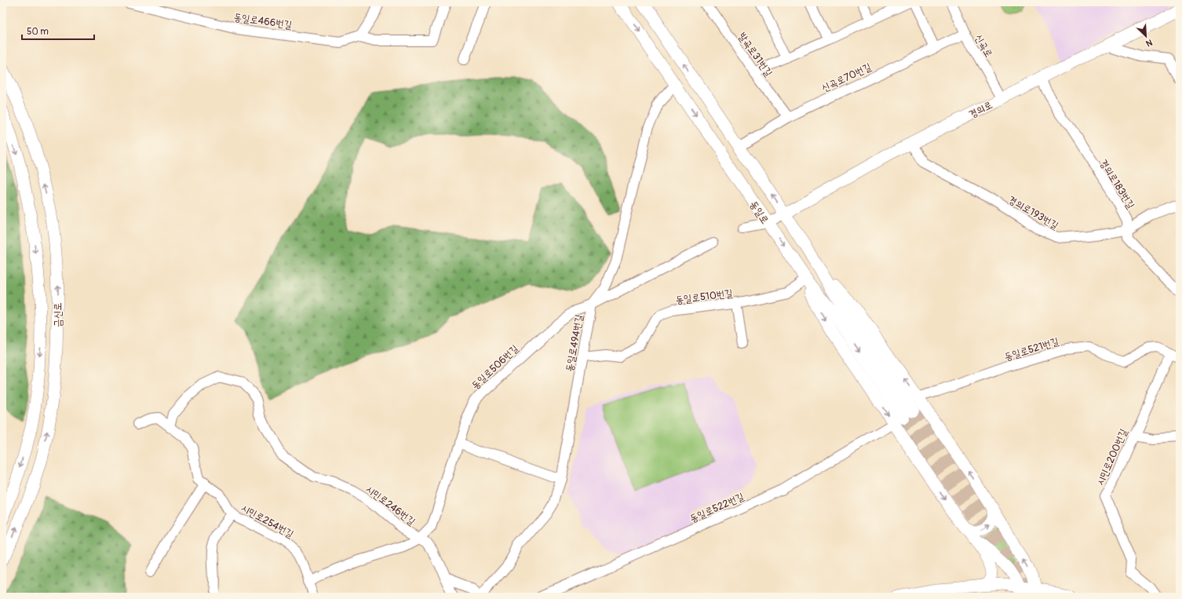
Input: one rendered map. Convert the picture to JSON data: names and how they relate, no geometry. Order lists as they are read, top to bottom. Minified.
{"streets":{"street":["동일로466번길","신곡로","발곡로31번길","신곡로70번길","경의로","경의로183번길","동일로","경의로193번길","동일로510번길","금신로","동일로494번길","동일로521번길","동일로506번길","시민로200번길","시민로246번길","동일로522번길","시민로254번길"]},"crossings":[["신곡로","신곡로70번길"],["신곡로","경의로"],["발곡로31번길","신곡로70번길"],["신곡로70번길","동일로"],["경의로","경의로183번길"],["경의로","동일로"],["경의로","경의로193번길"],["경의로183번길","경의로193번길"],["동일로","동일로510번길"],["동일로","동일로494번길"],["동일로510번길","동일로494번길"],["동일로494번길","동일로506번길"],["동일로521번길","시민로200번길"],["동일로506번길","시민로246번길"],["동일로506번길","시민로254번길"],["시민로246번길","시민로254번길"]],"scale_bar":"50 m","north":"bottom right"}
